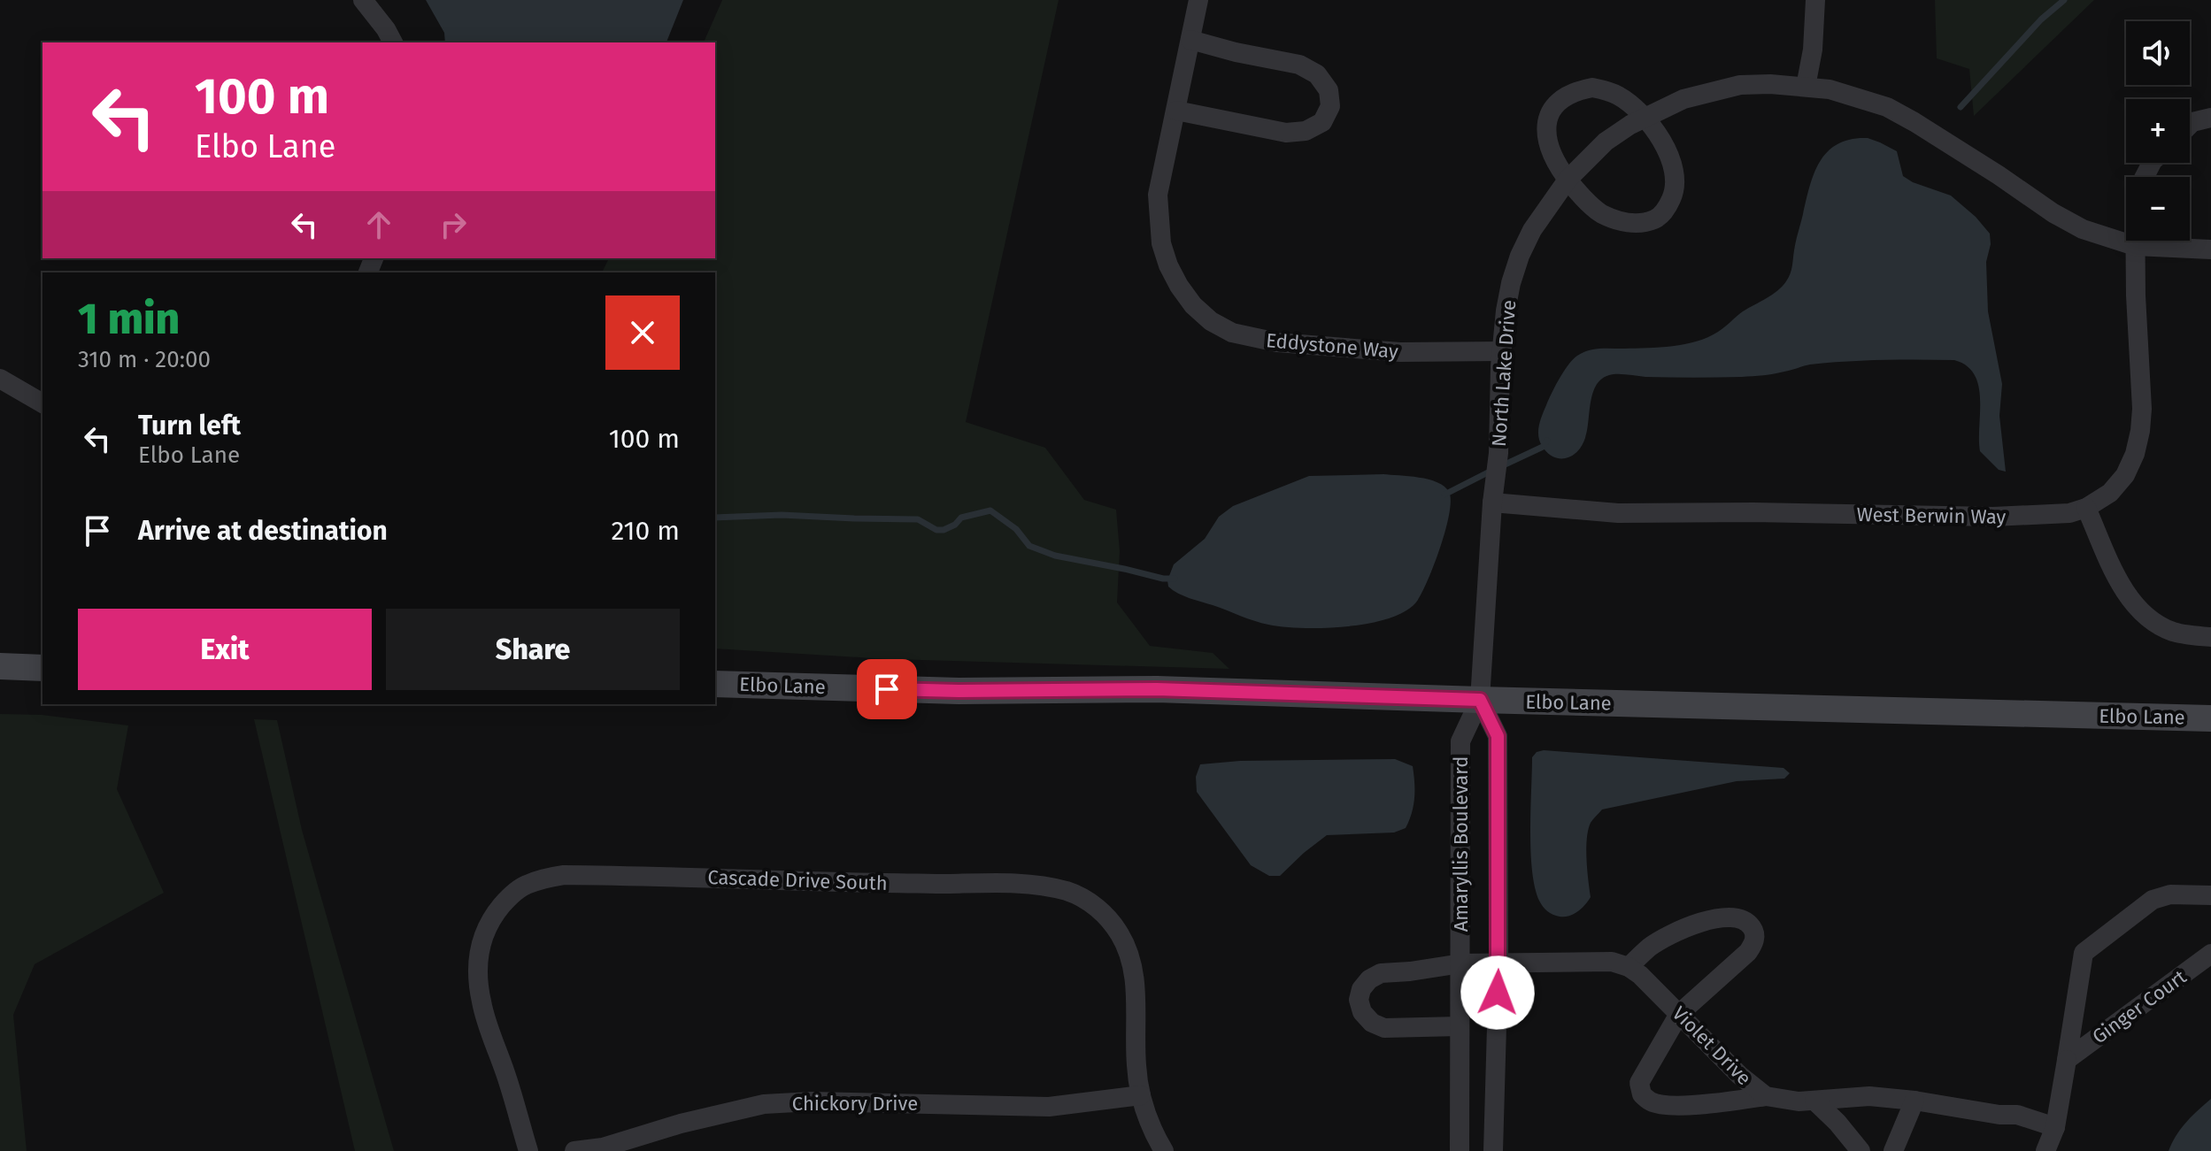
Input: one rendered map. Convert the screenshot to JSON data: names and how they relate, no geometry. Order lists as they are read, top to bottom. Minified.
{"streets":{"street":["Eddystone Way","North Lake Drive","West Berwin Way","Elbo Lane","Amaryllis Boulevard","Cascade Drive South","Ginger Court","Violet Drive","Chickory Drive"]},"crossings":[["Eddystone Way","North Lake Drive"],["North Lake Drive","West Berwin Way"],["North Lake Drive","Elbo Lane"],["North Lake Drive","Amaryllis Boulevard"],["Elbo Lane","Amaryllis Boulevard"],["Cascade Drive South","Chickory Drive"],["Ginger Court","Violet Drive"]],"page":{"map_buttons":["+","−"],"turn":["100 m","Elbo Lane"],"heading":["1 min","310 m · 20:00"],"list":[{"name":"Turn left","note":"Elbo Lane","value":"100 m"},{"name":"Arrive at destination","value":"210 m"}],"buttons":["Exit","Share"]}}
